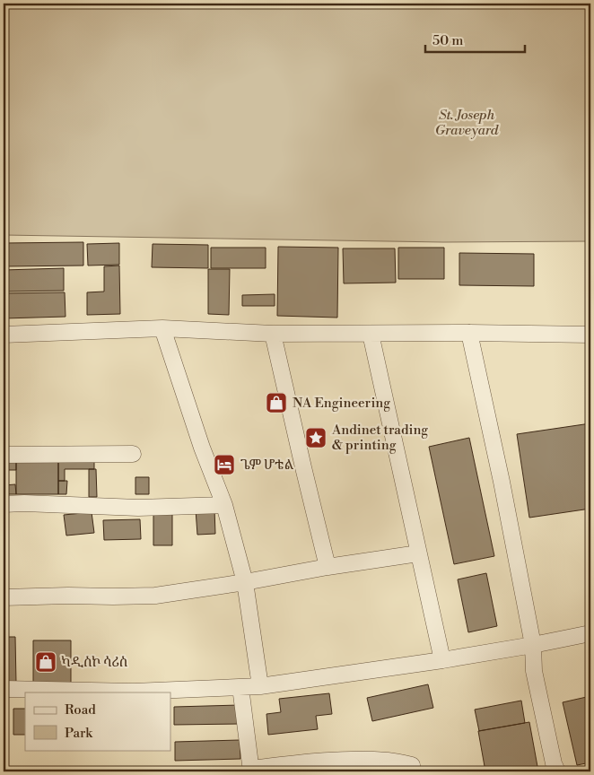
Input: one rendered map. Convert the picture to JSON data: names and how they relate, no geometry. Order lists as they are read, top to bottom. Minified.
{"parks":["St. Joseph Graveyard"],"places":{"shop":["NA Engineering","ካዲስኮ ሳሪስ"],"place":["Andinet trading & printing"],"hotel":["ጌም ሆቴል"]},"legend":["Road","Park"],"scale_bar":"50 m"}
